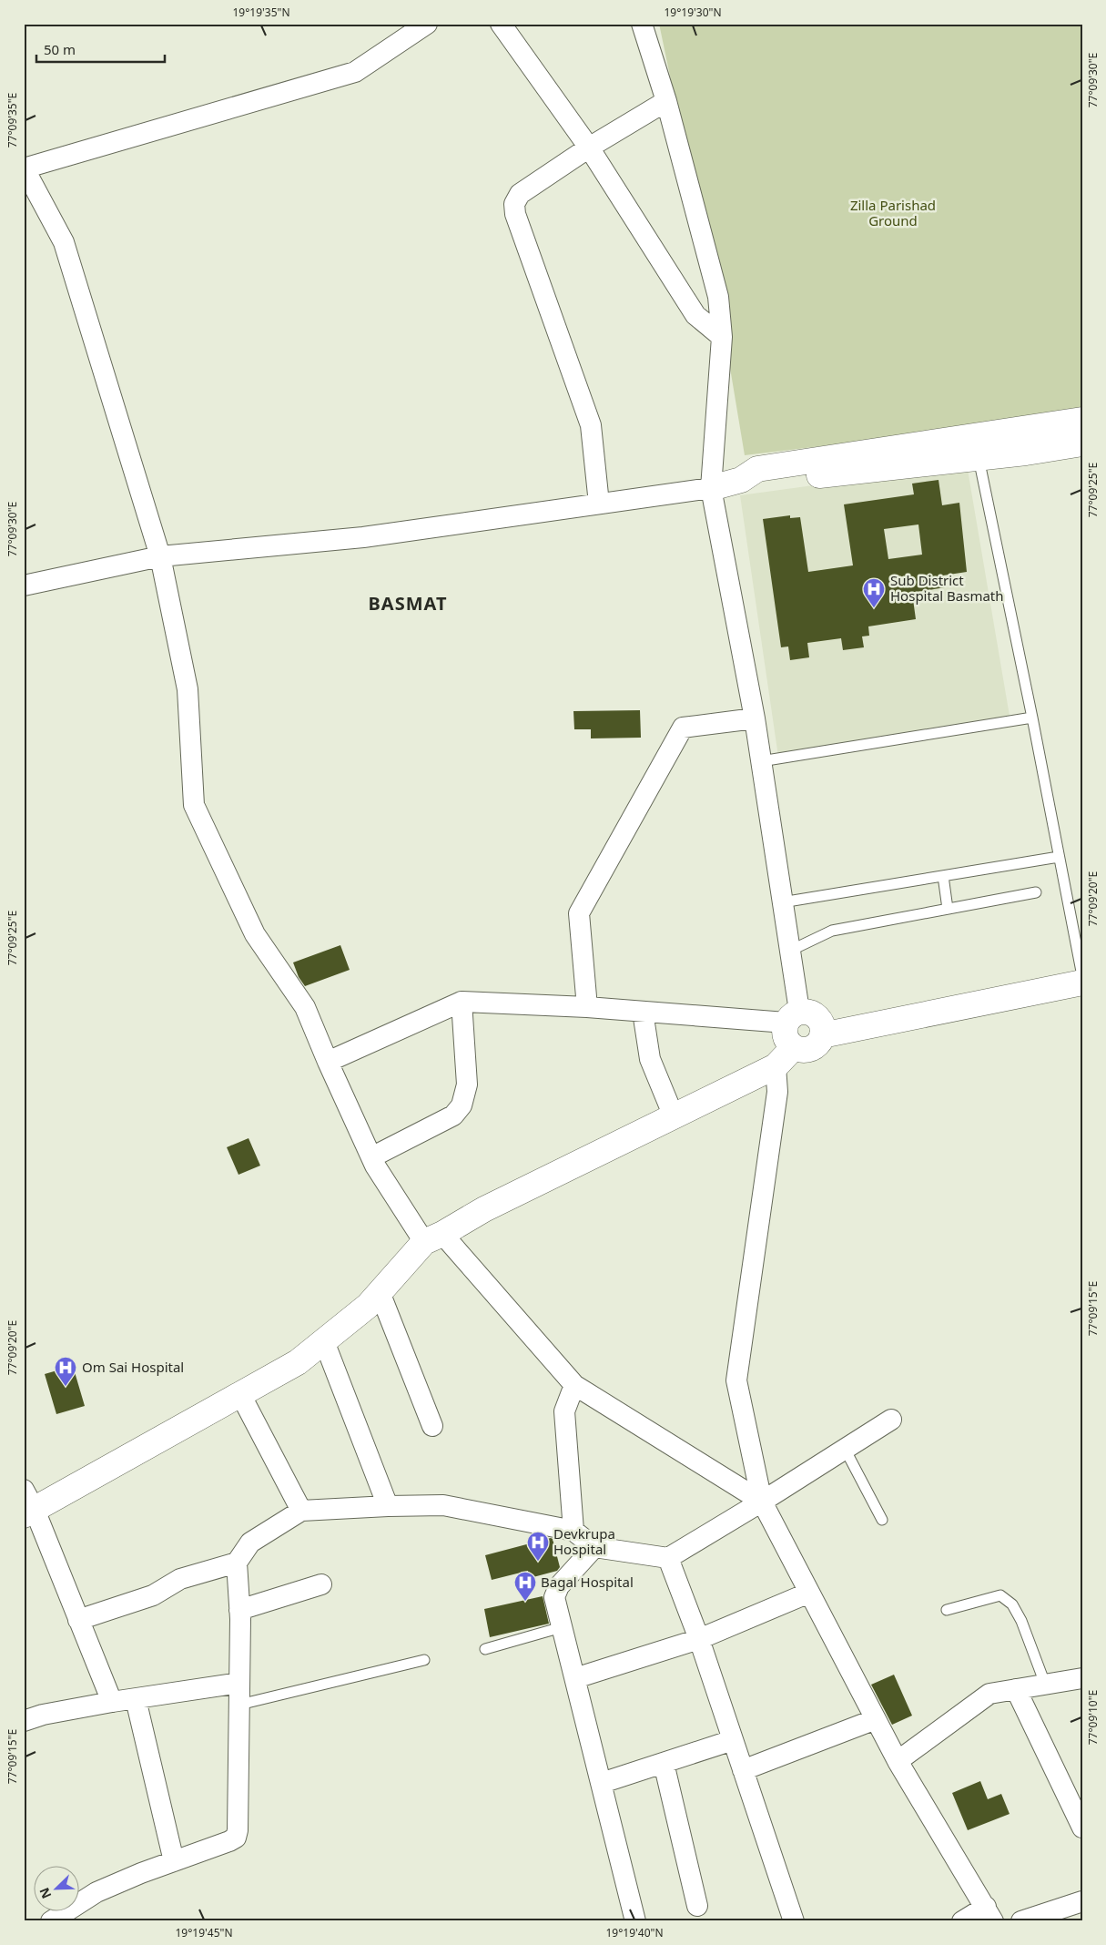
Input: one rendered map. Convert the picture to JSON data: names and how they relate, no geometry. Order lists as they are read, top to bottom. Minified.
{"districts":["BASMAT"],"parks":["Zilla Parishad Ground"],"places":{"hospital":["Sub District Hospital Basmath","Om Sai Hospital","Devkrupa Hospital","Bagal Hospital"]},"scale_bar":"50 m","north":"bottom left","coordinates":["19°19'35\"N","19°19'30\"N","77°09'30\"E","77°09'35\"E","77°09'25\"E","77°09'20\"E","77°09'15\"E","77°09'10\"E","19°19'45\"N","19°19'40\"N"]}
